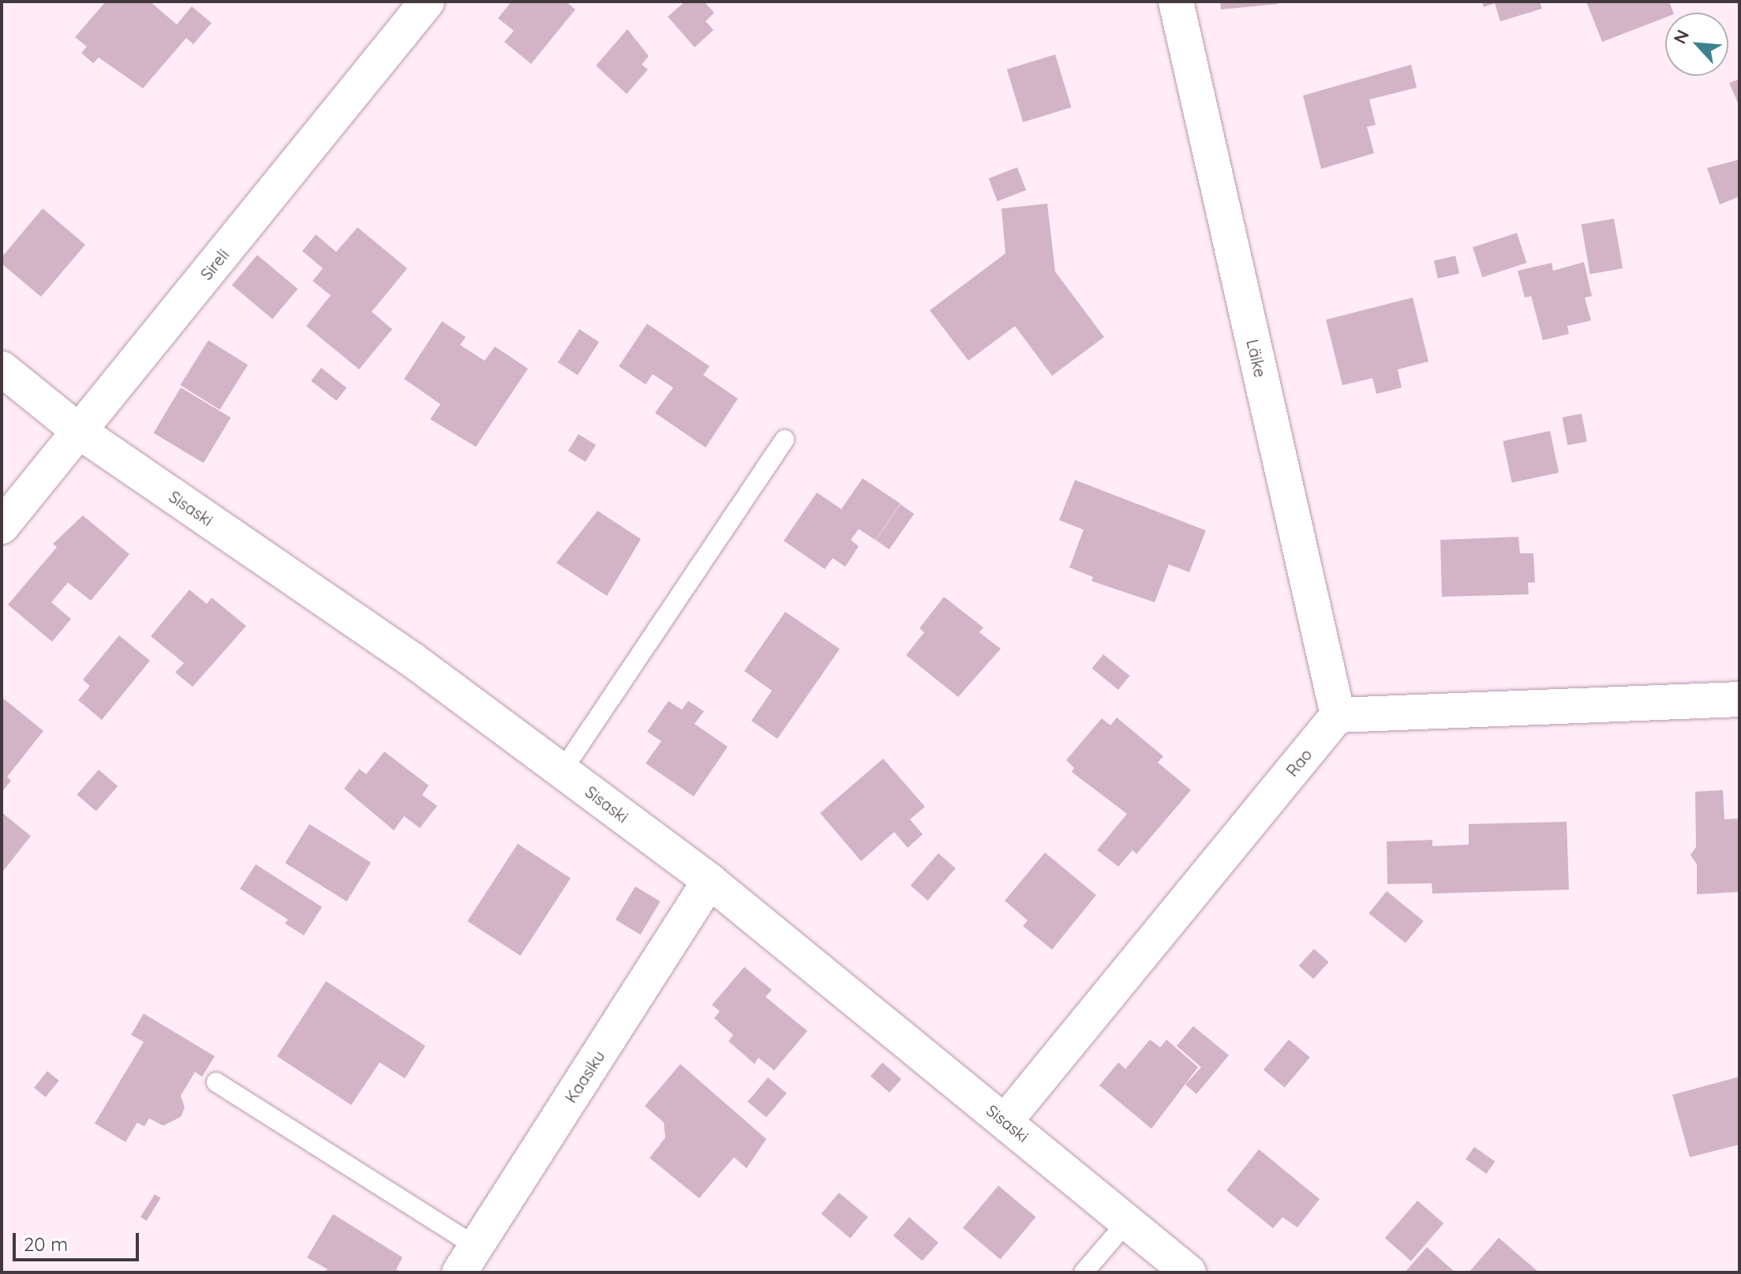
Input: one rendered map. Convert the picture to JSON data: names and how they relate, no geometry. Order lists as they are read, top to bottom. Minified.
{"streets":{"street":["Sireli","Läike","Sisaski","Rao","Kaasiku"]},"crossings":[["Sireli","Sisaski"],["Läike","Rao"],["Sisaski","Rao"],["Sisaski","Kaasiku"]],"scale_bar":"20 m","north":"top left"}
